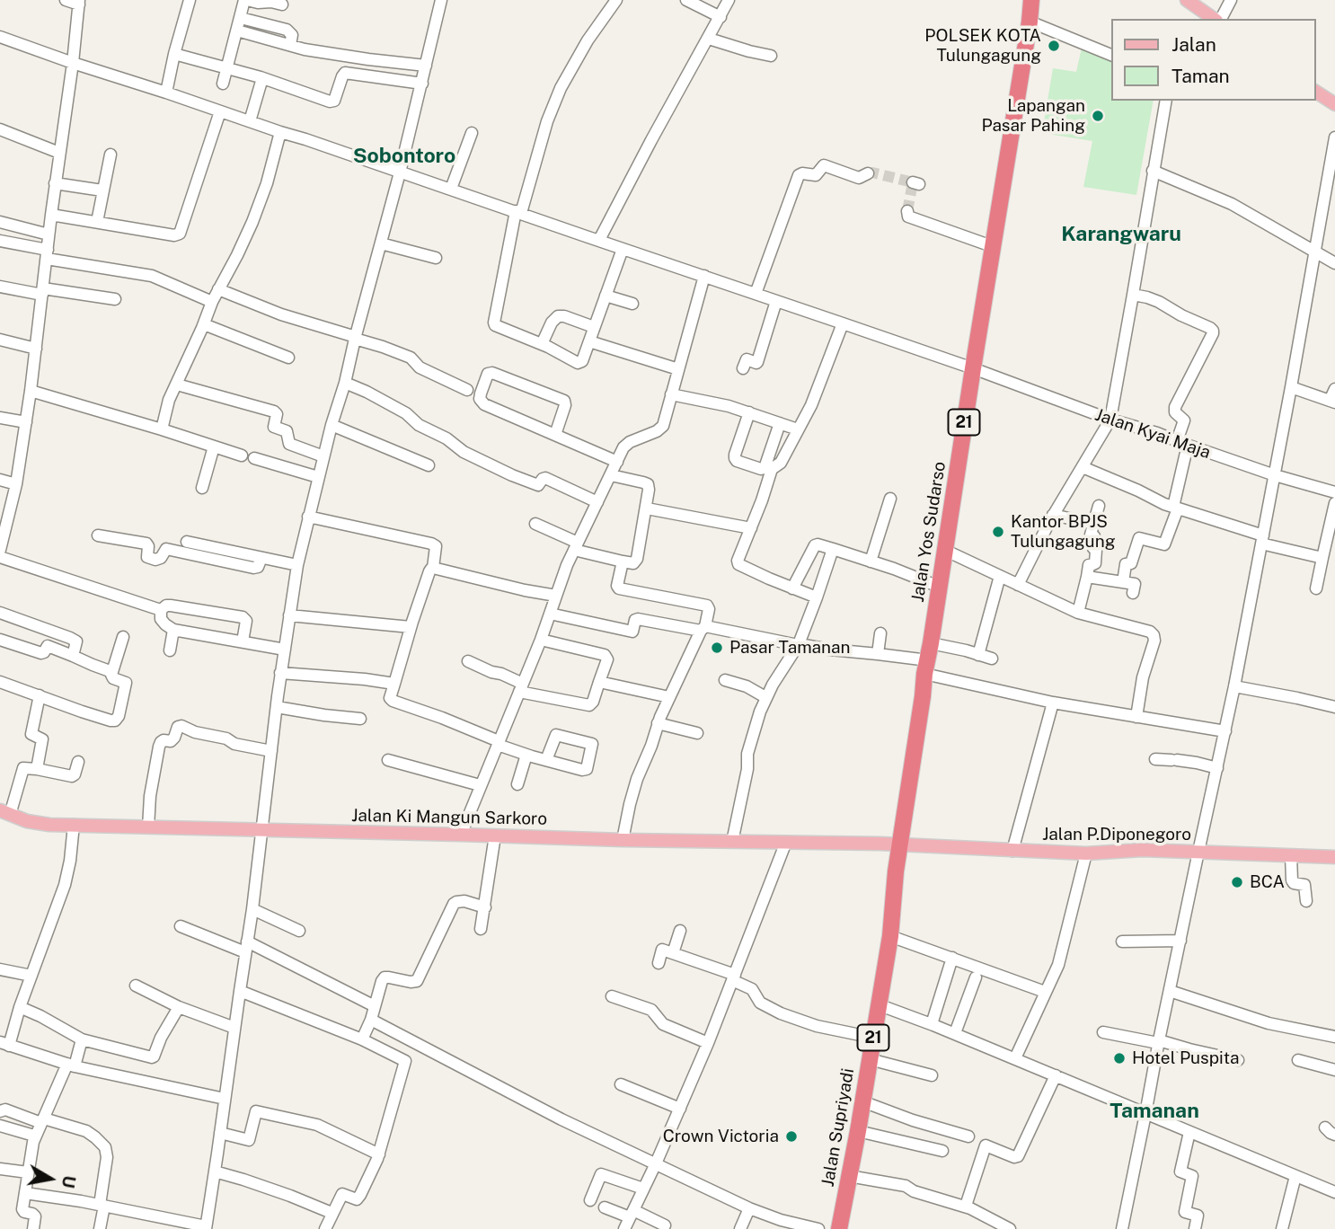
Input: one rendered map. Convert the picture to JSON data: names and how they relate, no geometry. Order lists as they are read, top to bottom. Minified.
{"streets":{"highway":["21","Jalan Yos Sudarso","Jalan Supriyadi"],"main road":["Jalan Ki Mangun Sarkoro","Jalan P.Diponegoro"],"street":["Jalan Kyai Maja"]},"crossings":[["Jalan Kyai Maja","Jalan Yos Sudarso"],["Jalan Yos Sudarso","Jalan Ki Mangun Sarkoro"],["Jalan Yos Sudarso","Jalan P.Diponegoro"],["Jalan Yos Sudarso","Jalan Supriyadi"],["Jalan Ki Mangun Sarkoro","Jalan P.Diponegoro"],["Jalan Ki Mangun Sarkoro","Jalan Supriyadi"],["Jalan P.Diponegoro","Jalan Supriyadi"]],"districts":["Sobontoro","Karangwaru","Tamanan"],"places":["POLSEK KOTA Tulungagung","Lapangan Pasar Pahing","Kantor BPJS Tulungagung","Pasar Tamanan","BCA","Hotel Puspita","Crown Victoria"],"legend":["Jalan","Taman"],"north":"right"}
